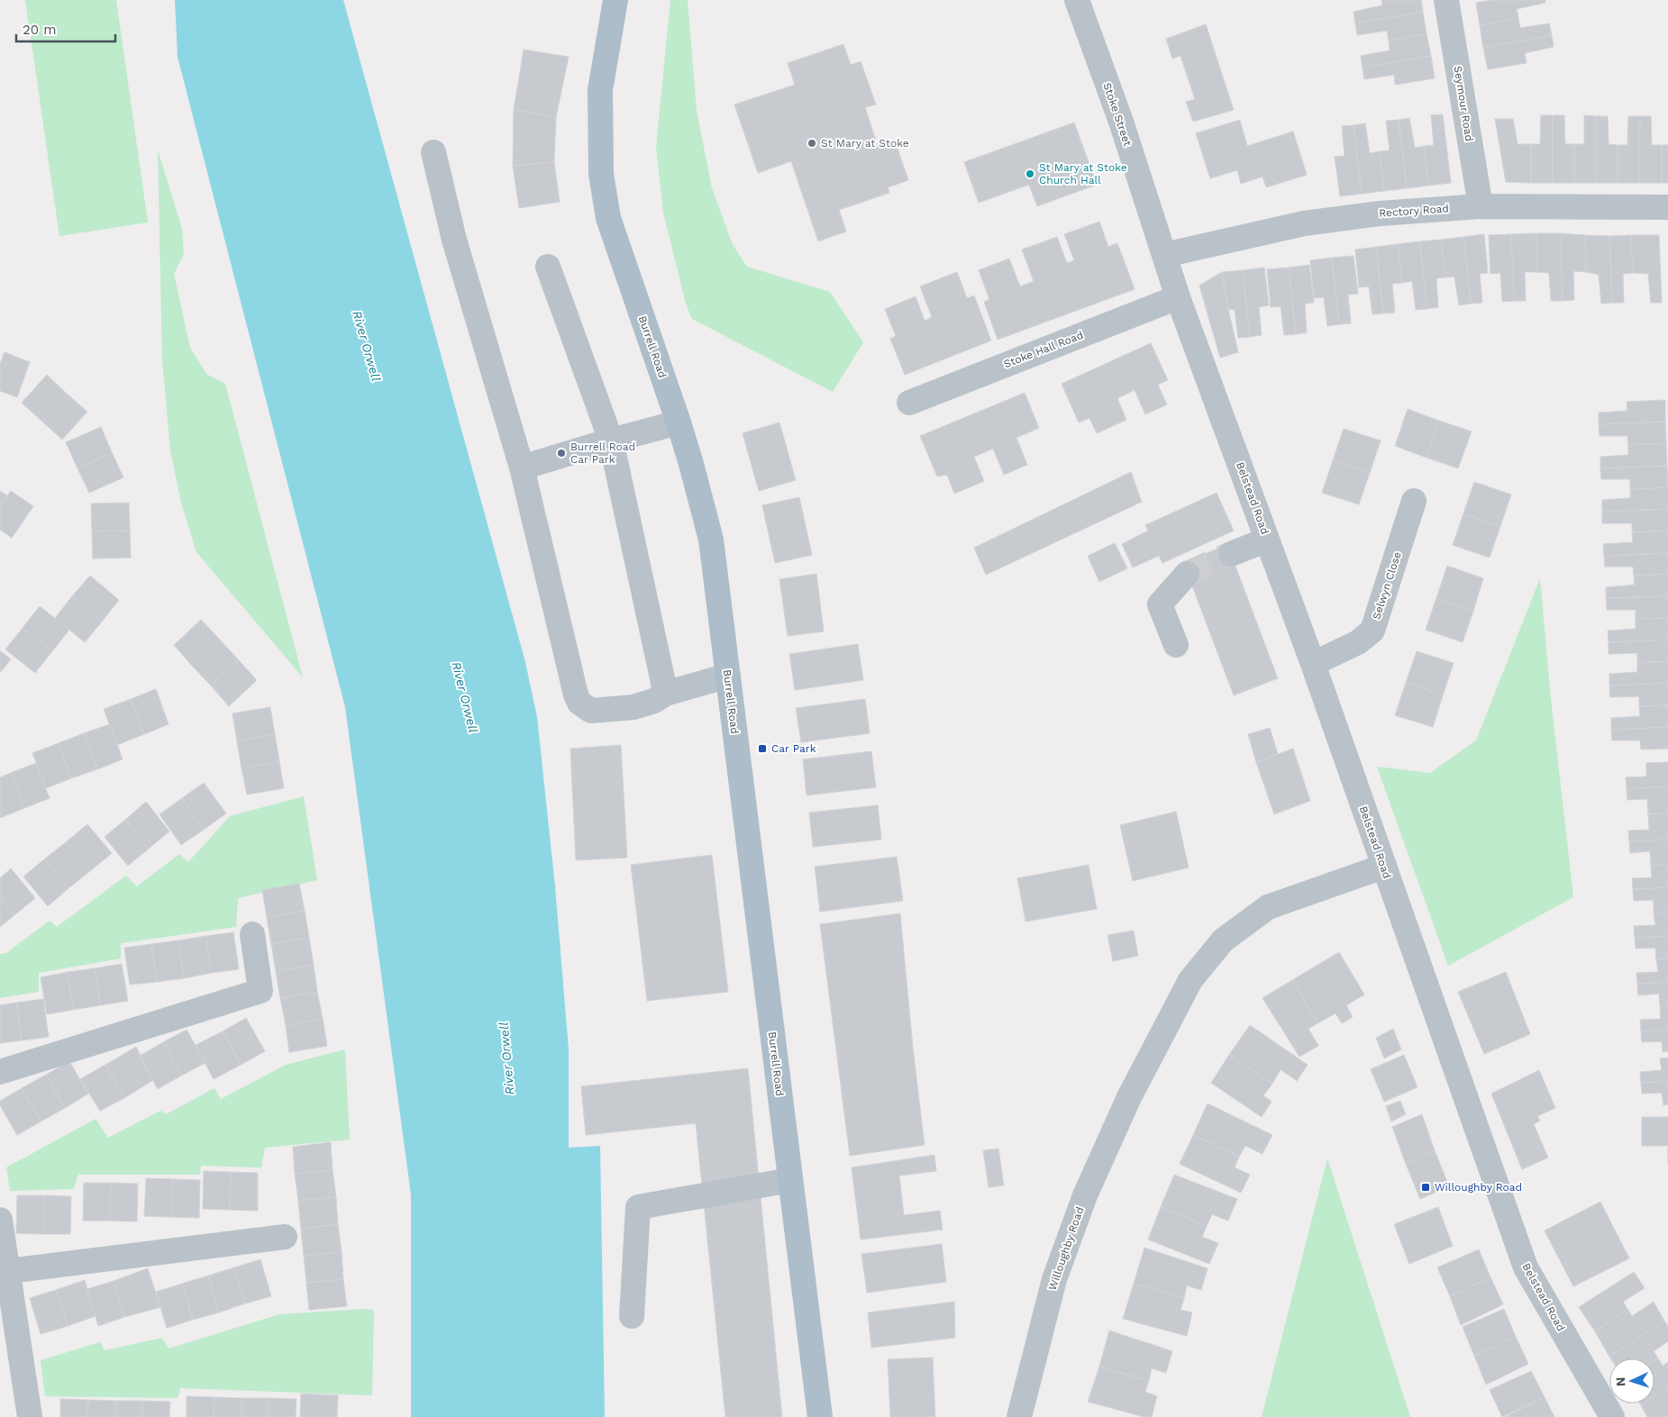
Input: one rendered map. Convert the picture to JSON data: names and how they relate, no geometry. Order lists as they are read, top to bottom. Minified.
{"streets":{"main road":["Burrell Road"],"street":["Seymour Road","Stoke Street","Rectory Road","Stoke Hall Road","Belstead Road","Selwyn Close","Willoughby Road"]},"crossings":[["Seymour Road","Rectory Road"],["Stoke Street","Rectory Road"],["Stoke Street","Belstead Road"],["Rectory Road","Belstead Road"],["Stoke Hall Road","Belstead Road"],["Belstead Road","Selwyn Close"],["Belstead Road","Willoughby Road"]],"water":["River Orwell"],"places":{"other":["St Mary at Stoke","St Mary at Stoke Church Hall","Burrell Road Car Park"],"transit":["Car Park","Willoughby Road"]},"scale_bar":"20 m","north":"left"}
